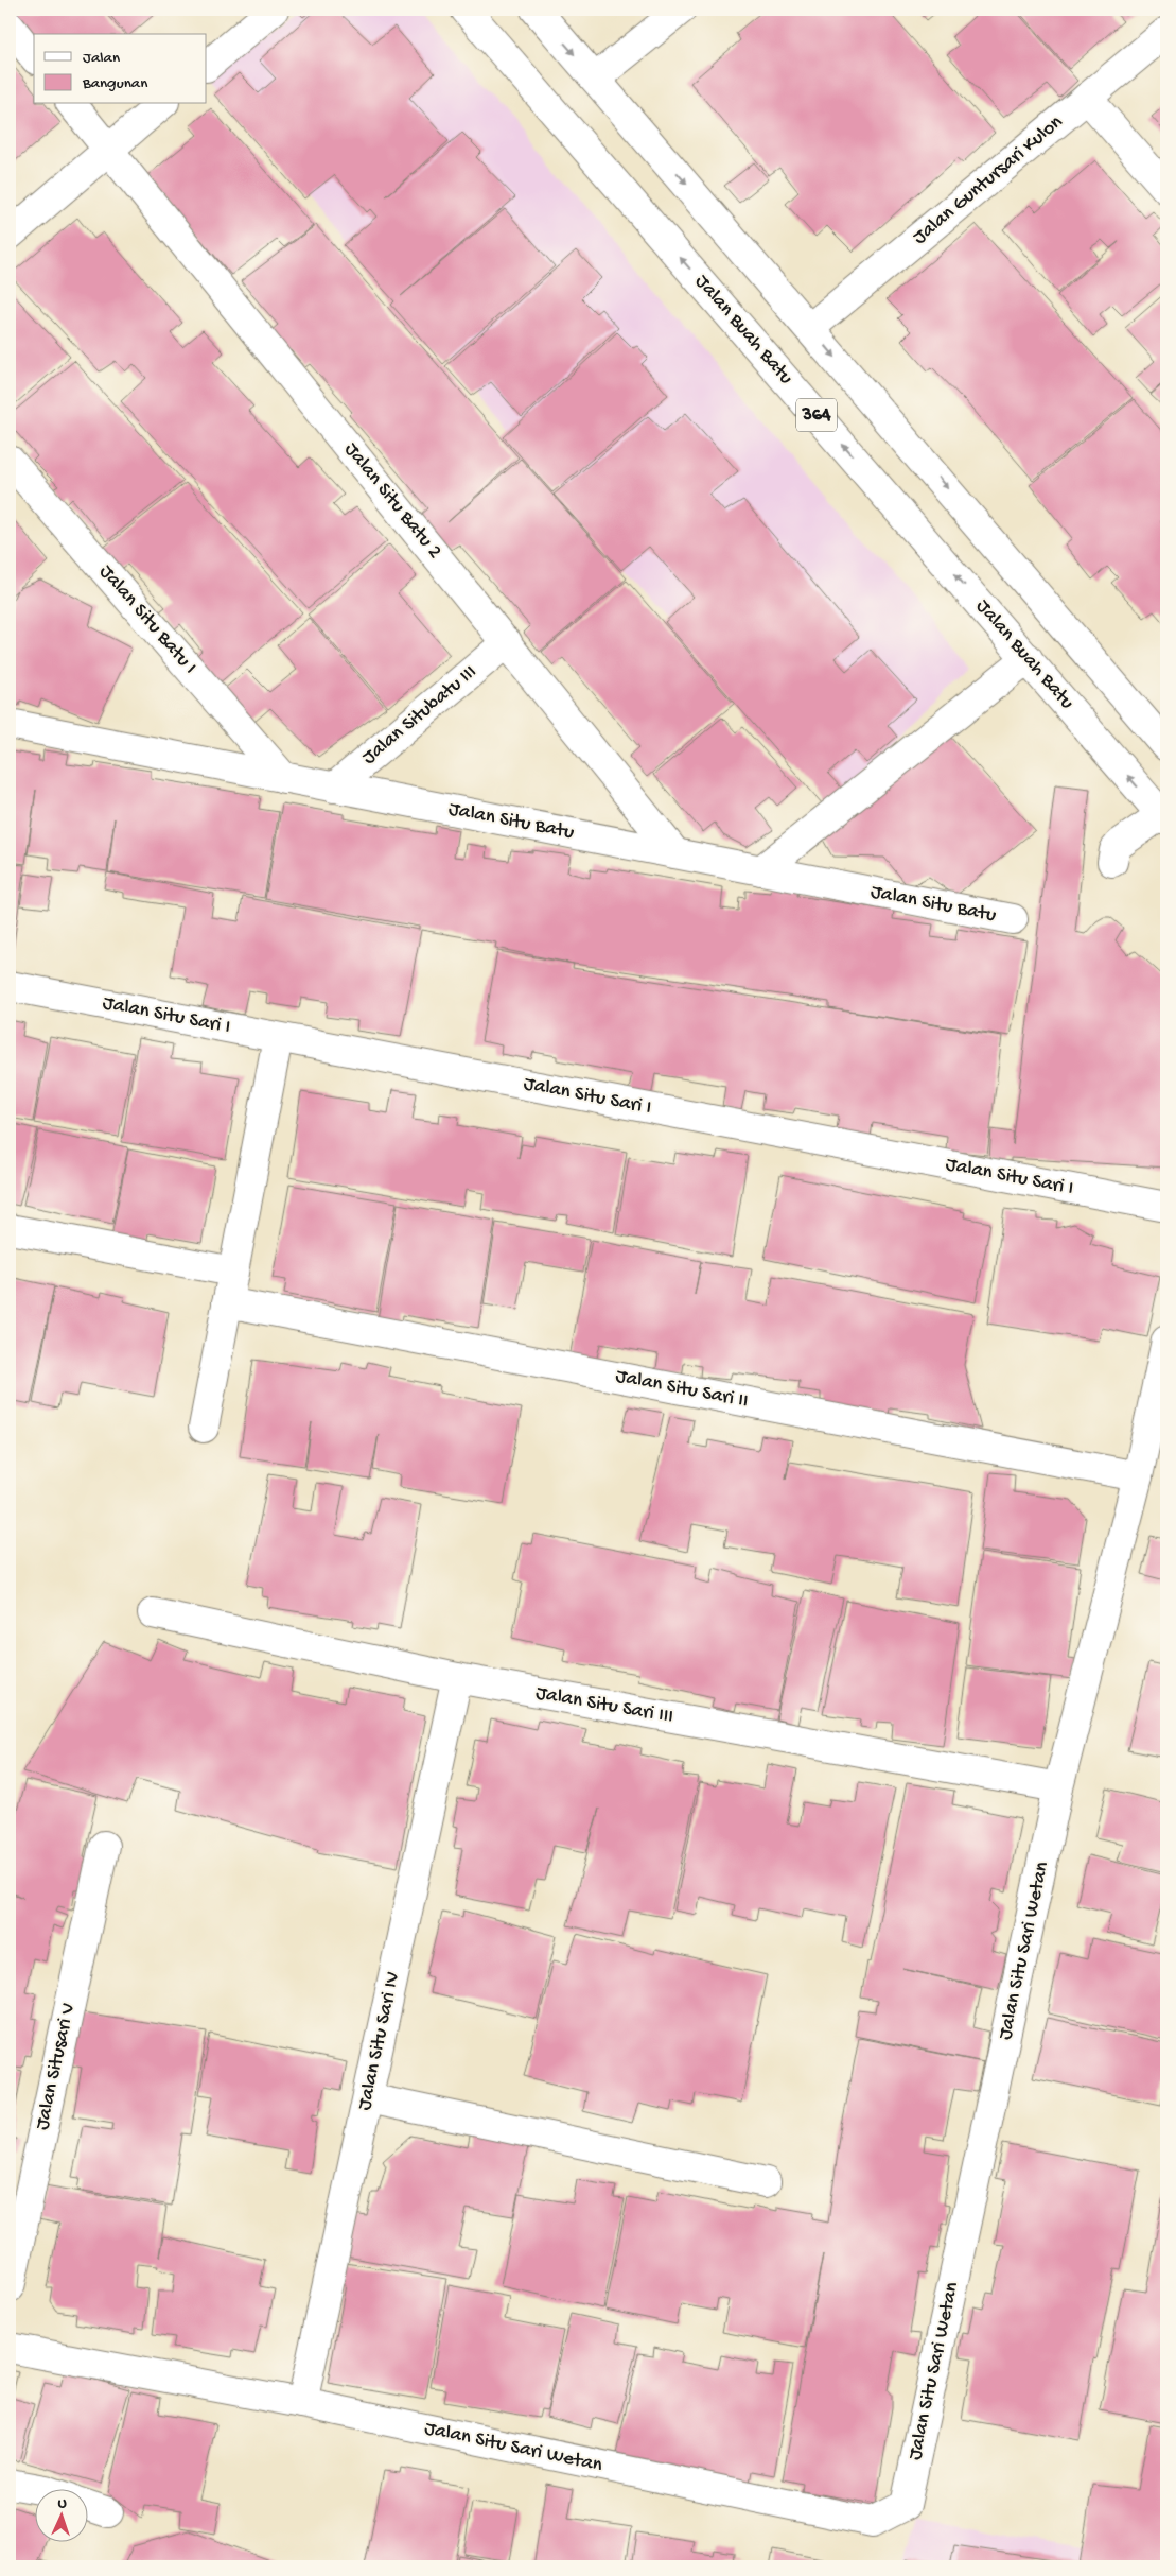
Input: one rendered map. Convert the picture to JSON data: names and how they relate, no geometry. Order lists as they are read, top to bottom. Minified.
{"streets":{"street":["Jalan Guntursari Kulon","Jalan Buah Batu","364","Jalan Situ Batu 2","Jalan Situ Batu I","Jalan Situbatu III","Jalan Situ Batu","Jalan Situ Sari I","Jalan Situ Sari II","Jalan Situ Sari III","Jalan Situ Sari Wetan","Jalan Situ Sari IV","Jalan Situsari V"]},"crossings":[["Jalan Guntursari Kulon","364"],["Jalan Situ Batu 2","Jalan Situbatu III"],["Jalan Situ Batu 2","Jalan Situ Batu"],["Jalan Situ Batu I","Jalan Situ Batu"],["Jalan Situbatu III","Jalan Situ Batu"],["Jalan Situ Sari II","Jalan Situ Sari Wetan"],["Jalan Situ Sari III","Jalan Situ Sari Wetan"],["Jalan Situ Sari III","Jalan Situ Sari IV"],["Jalan Situ Sari Wetan","Jalan Situ Sari IV"]],"legend":["Jalan","Bangunan"],"north":"top"}
